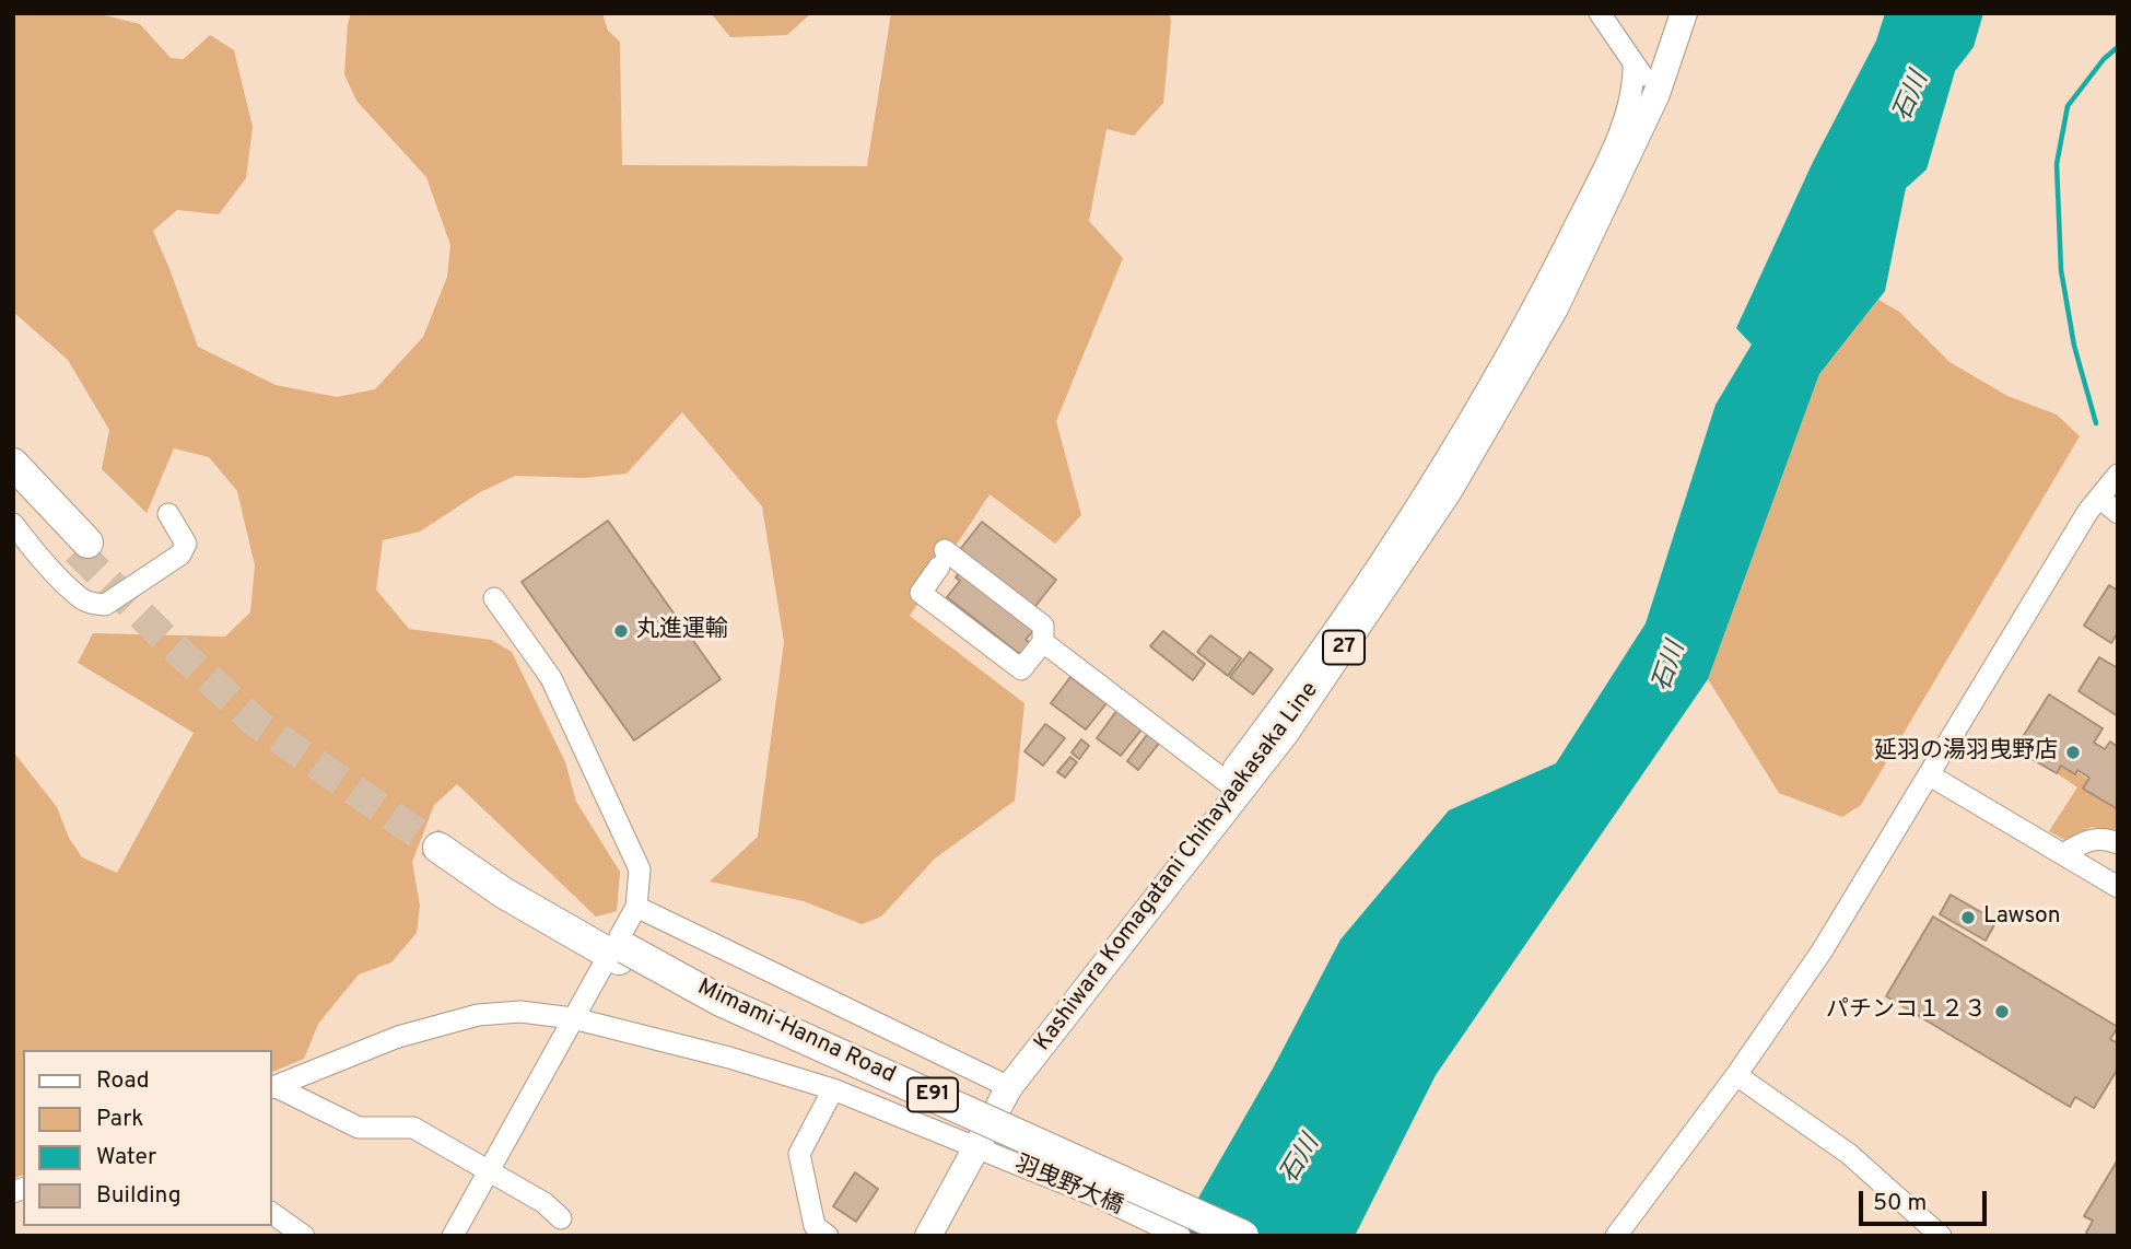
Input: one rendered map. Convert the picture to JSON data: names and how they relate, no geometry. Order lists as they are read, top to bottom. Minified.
{"streets":{"highway":["Mimami-Hanna Road","E91"],"main road":["27","Kashiwara Komagatani Chihayaakasaka Line"],"street":["羽曳野大橋"]},"crossings":[["Kashiwara Komagatani Chihayaakasaka Line","羽曳野大橋"]],"water":["石川"],"places":["丸進運輸","延羽の湯羽曳野店","Lawson","パチンコ１２３"],"legend":["Road","Park","Water","Building"],"scale_bar":"50 m"}
